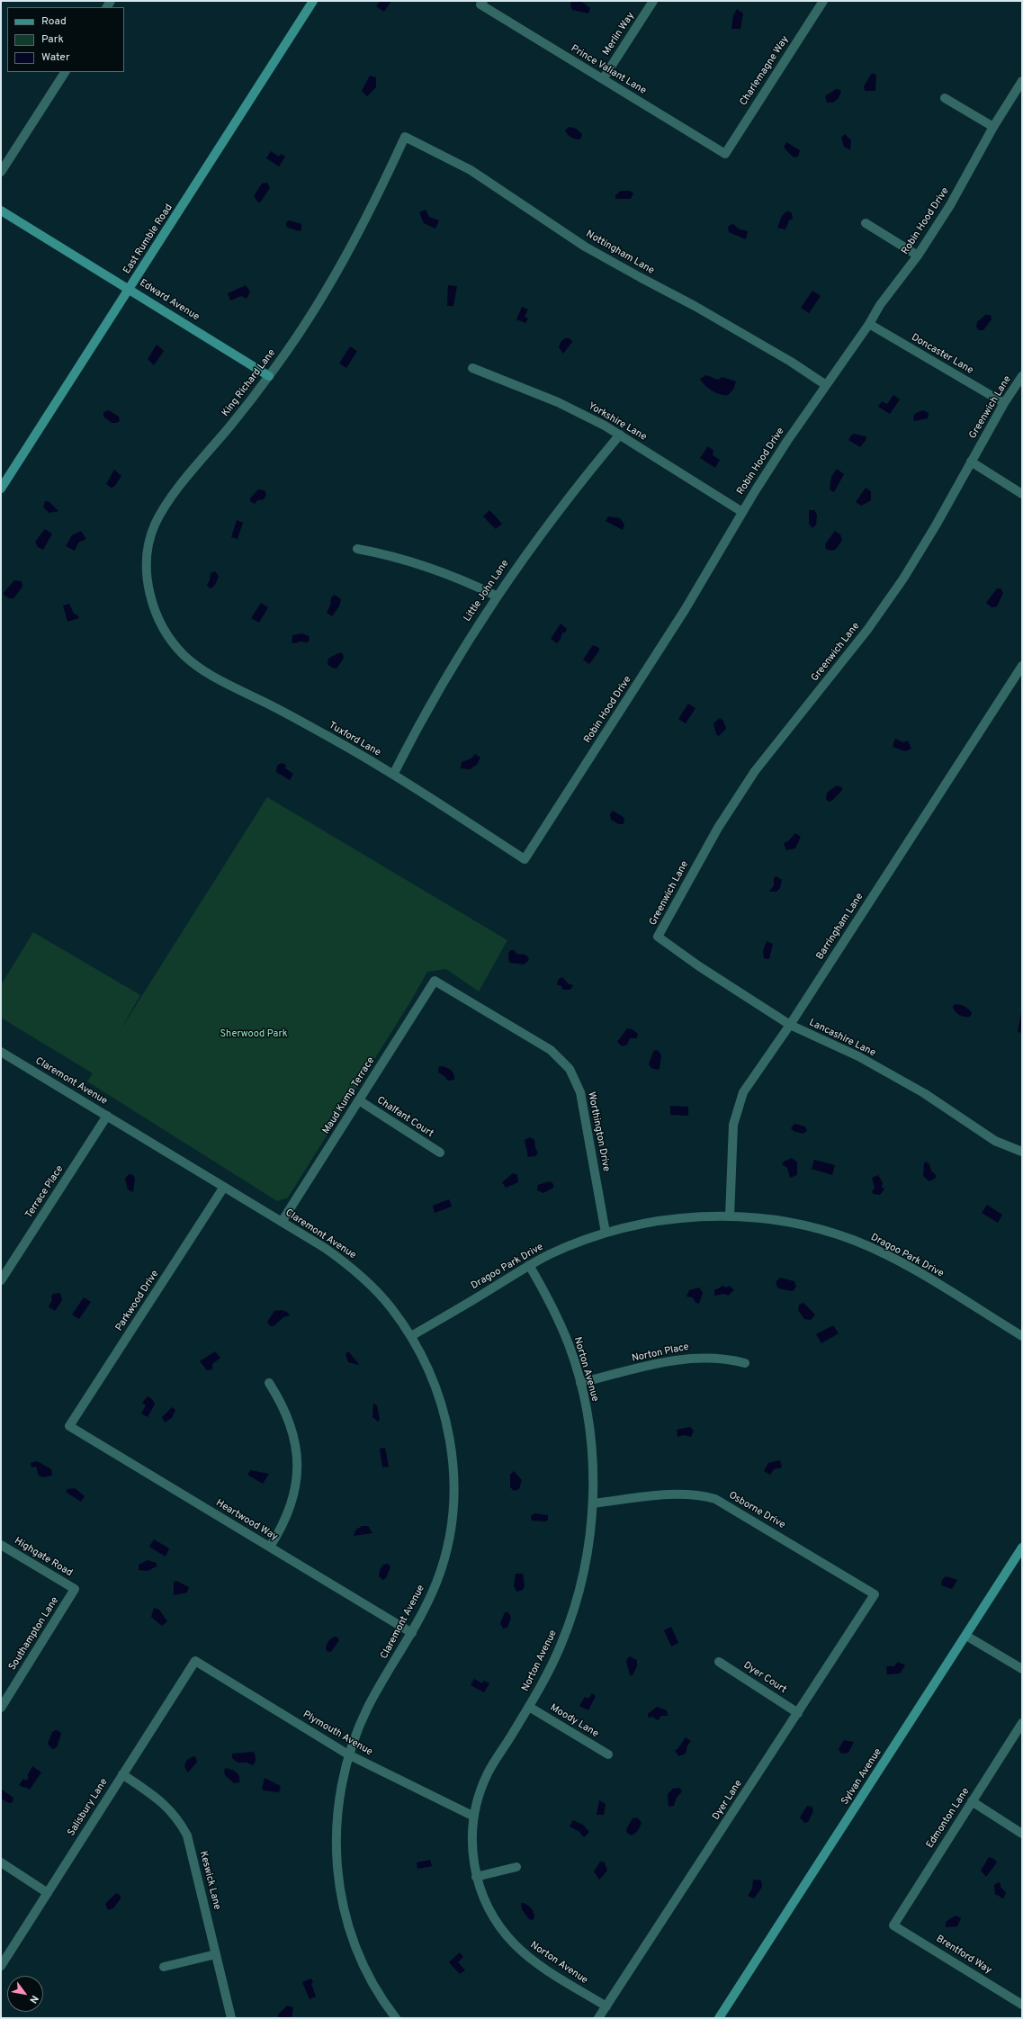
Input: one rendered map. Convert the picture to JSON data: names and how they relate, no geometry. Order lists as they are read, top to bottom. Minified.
{"streets":{"street":["Merlin Way","Prince Valiant Lane","Charlemagne Way","Robin Hood Drive","East Rumble Road","Nottingham Lane","Edward Avenue","Doncaster Lane","King Richard Lane","Greenwich Lane","Yorkshire Lane","Little John Lane","Tuxford Lane","Barringham Lane","Lancashire Lane","Claremont Avenue","Maud Kump Terrace","Chalfant Court","Worthington Drive","Terrace Place","Dragoo Park Drive","Parkwood Drive","Norton Place","Norton Avenue","Osborne Drive","Heartwood Way","Highgate Road","Southampton Lane","Dyer Court","Moody Lane","Plymouth Avenue","Sylvan Avenue","Dyer Lane","Salisbury Lane","Edmonton Lane","Keswick Lane","Brentford Way"]},"crossings":[["Merlin Way","Prince Valiant Lane"],["Prince Valiant Lane","Charlemagne Way"],["Robin Hood Drive","Nottingham Lane"],["Robin Hood Drive","Doncaster Lane"],["Robin Hood Drive","Yorkshire Lane"],["Robin Hood Drive","Tuxford Lane"],["East Rumble Road","Edward Avenue"],["Nottingham Lane","King Richard Lane"],["Edward Avenue","King Richard Lane"],["Doncaster Lane","Greenwich Lane"],["King Richard Lane","Tuxford Lane"],["Greenwich Lane","Lancashire Lane"],["Yorkshire Lane","Little John Lane"],["Little John Lane","Tuxford Lane"],["Barringham Lane","Lancashire Lane"],["Barringham Lane","Dragoo Park Drive"],["Claremont Avenue","Maud Kump Terrace"],["Claremont Avenue","Terrace Place"],["Claremont Avenue","Dragoo Park Drive"],["Claremont Avenue","Parkwood Drive"],["Claremont Avenue","Heartwood Way"],["Claremont Avenue","Plymouth Avenue"],["Maud Kump Terrace","Chalfant Court"],["Maud Kump Terrace","Worthington Drive"],["Worthington Drive","Dragoo Park Drive"],["Dragoo Park Drive","Norton Avenue"],["Parkwood Drive","Heartwood Way"],["Norton Place","Norton Avenue"],["Norton Avenue","Osborne Drive"],["Norton Avenue","Moody Lane"],["Norton Avenue","Plymouth Avenue"],["Norton Avenue","Dyer Lane"],["Osborne Drive","Dyer Lane"],["Highgate Road","Southampton Lane"],["Dyer Court","Dyer Lane"],["Plymouth Avenue","Salisbury Lane"],["Salisbury Lane","Keswick Lane"],["Edmonton Lane","Brentford Way"]],"parks":["Sherwood Park"],"legend":["Road","Park","Water"],"north":"bottom right"}
